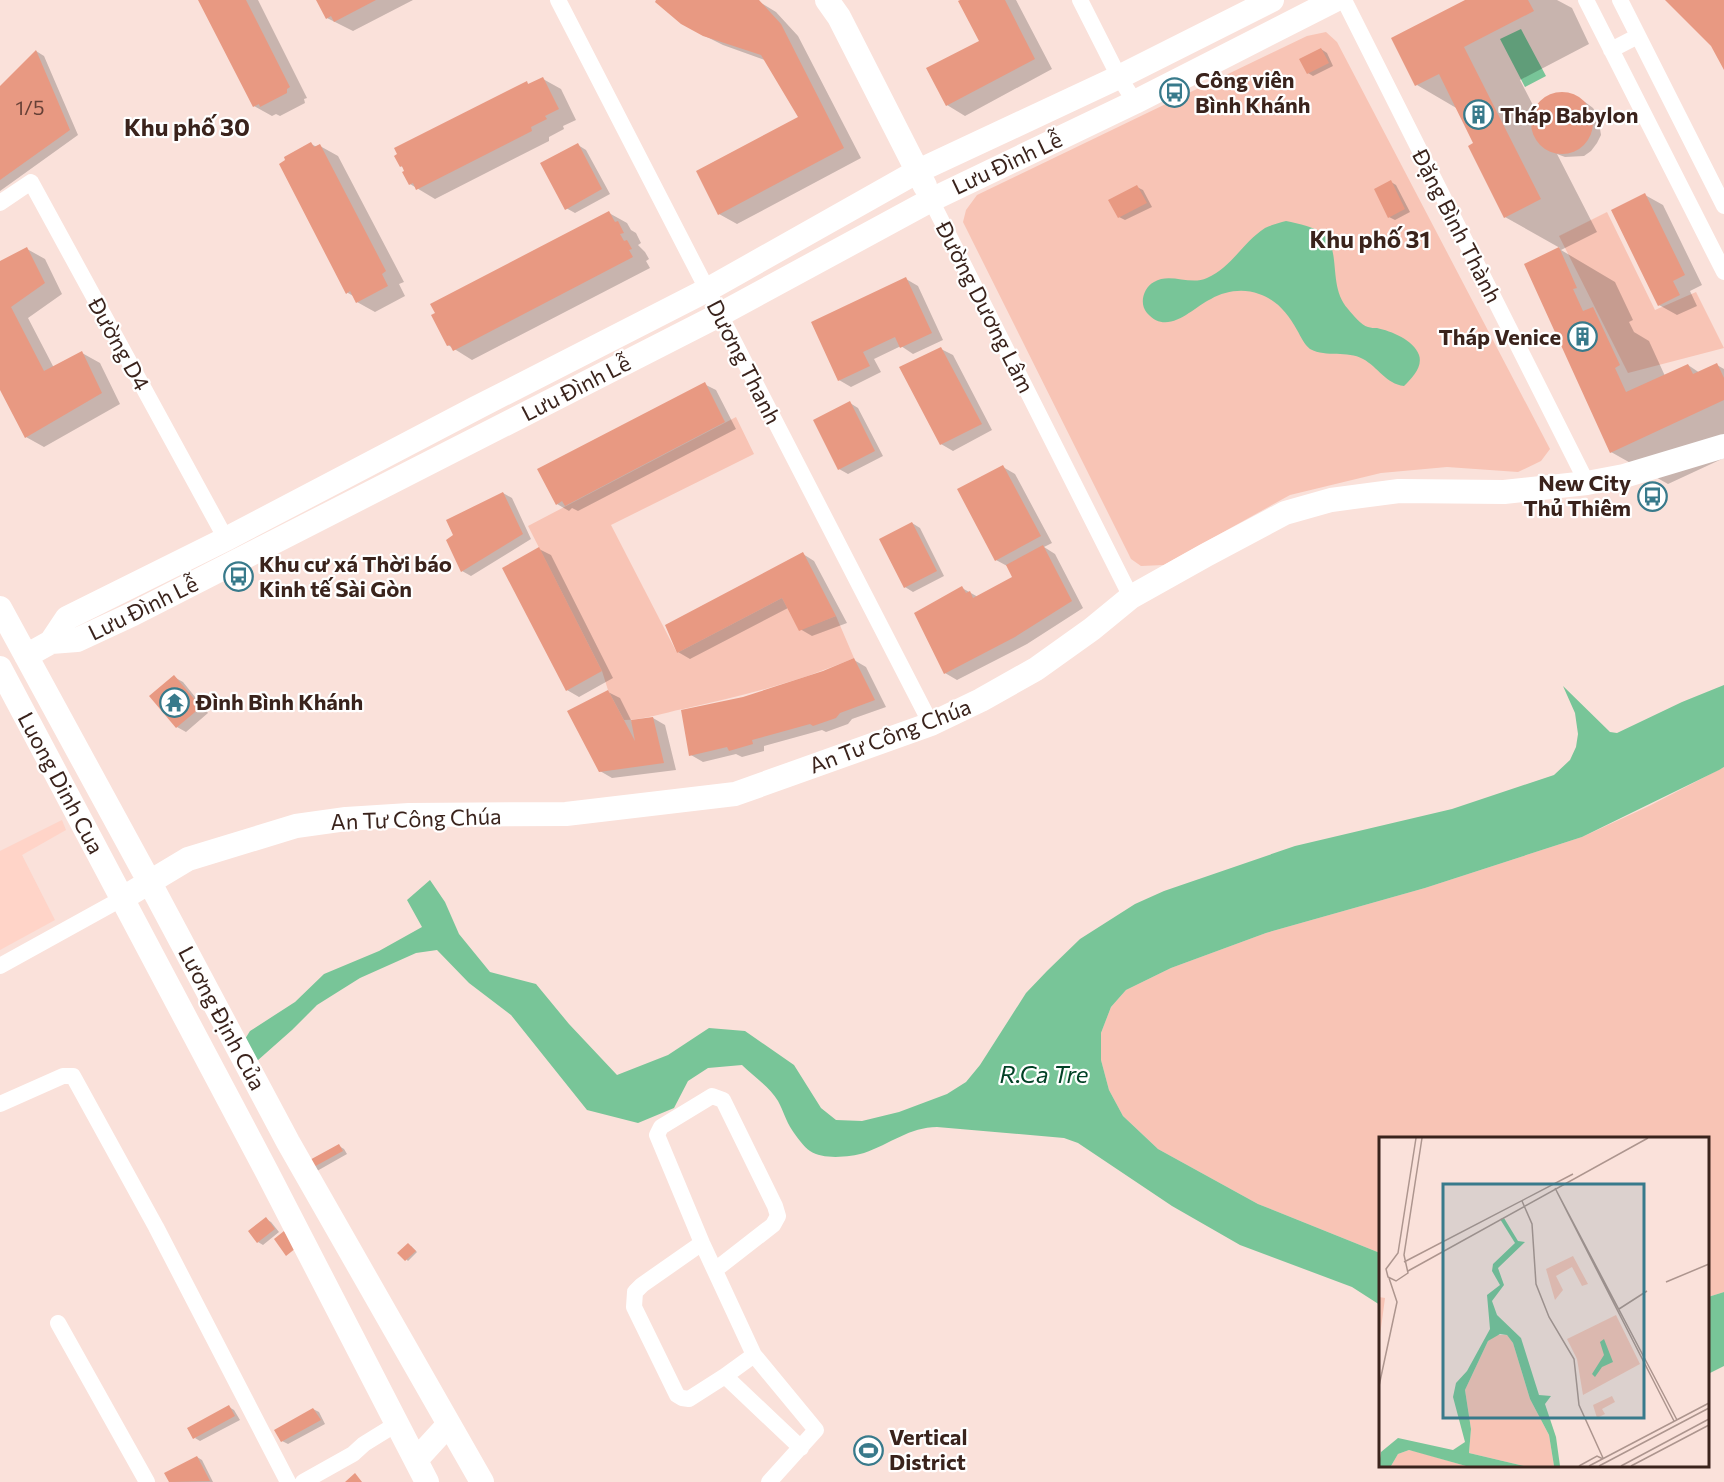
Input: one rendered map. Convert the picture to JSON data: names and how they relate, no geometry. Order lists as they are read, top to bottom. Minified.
{"streets":{"street":["Lưu Đình Lễ","Đặng Bình Thành","Đường Dương Lâm","Đường D4","Dương Thanh","An Tư Công Chúa","Luong Dinh Cua","Lương Định Của"]},"crossings":[["Lưu Đình Lễ","Đường Dương Lâm"],["Lưu Đình Lễ","Đường D4"],["Lưu Đình Lễ","Dương Thanh"],["Đặng Bình Thành","An Tư Công Chúa"],["Đường Dương Lâm","An Tư Công Chúa"],["Dương Thanh","An Tư Công Chúa"],["An Tư Công Chúa","Luong Dinh Cua"],["An Tư Công Chúa","Lương Định Của"],["Luong Dinh Cua","Lương Định Của"]],"districts":["Khu phố 30","Khu phố 31"],"water":["R.Ca Tre"],"places":{"bus stop":["Công viên Bình Khánh","New City Thủ Thiêm","Khu cư xá Thời báo Kinh tế Sài Gòn"],"building":["Tháp Babylon","Tháp Venice"],"temple":["Đình Bình Khánh"],"sports":["Vertical District"]},"house_numbers":["1/5"]}
